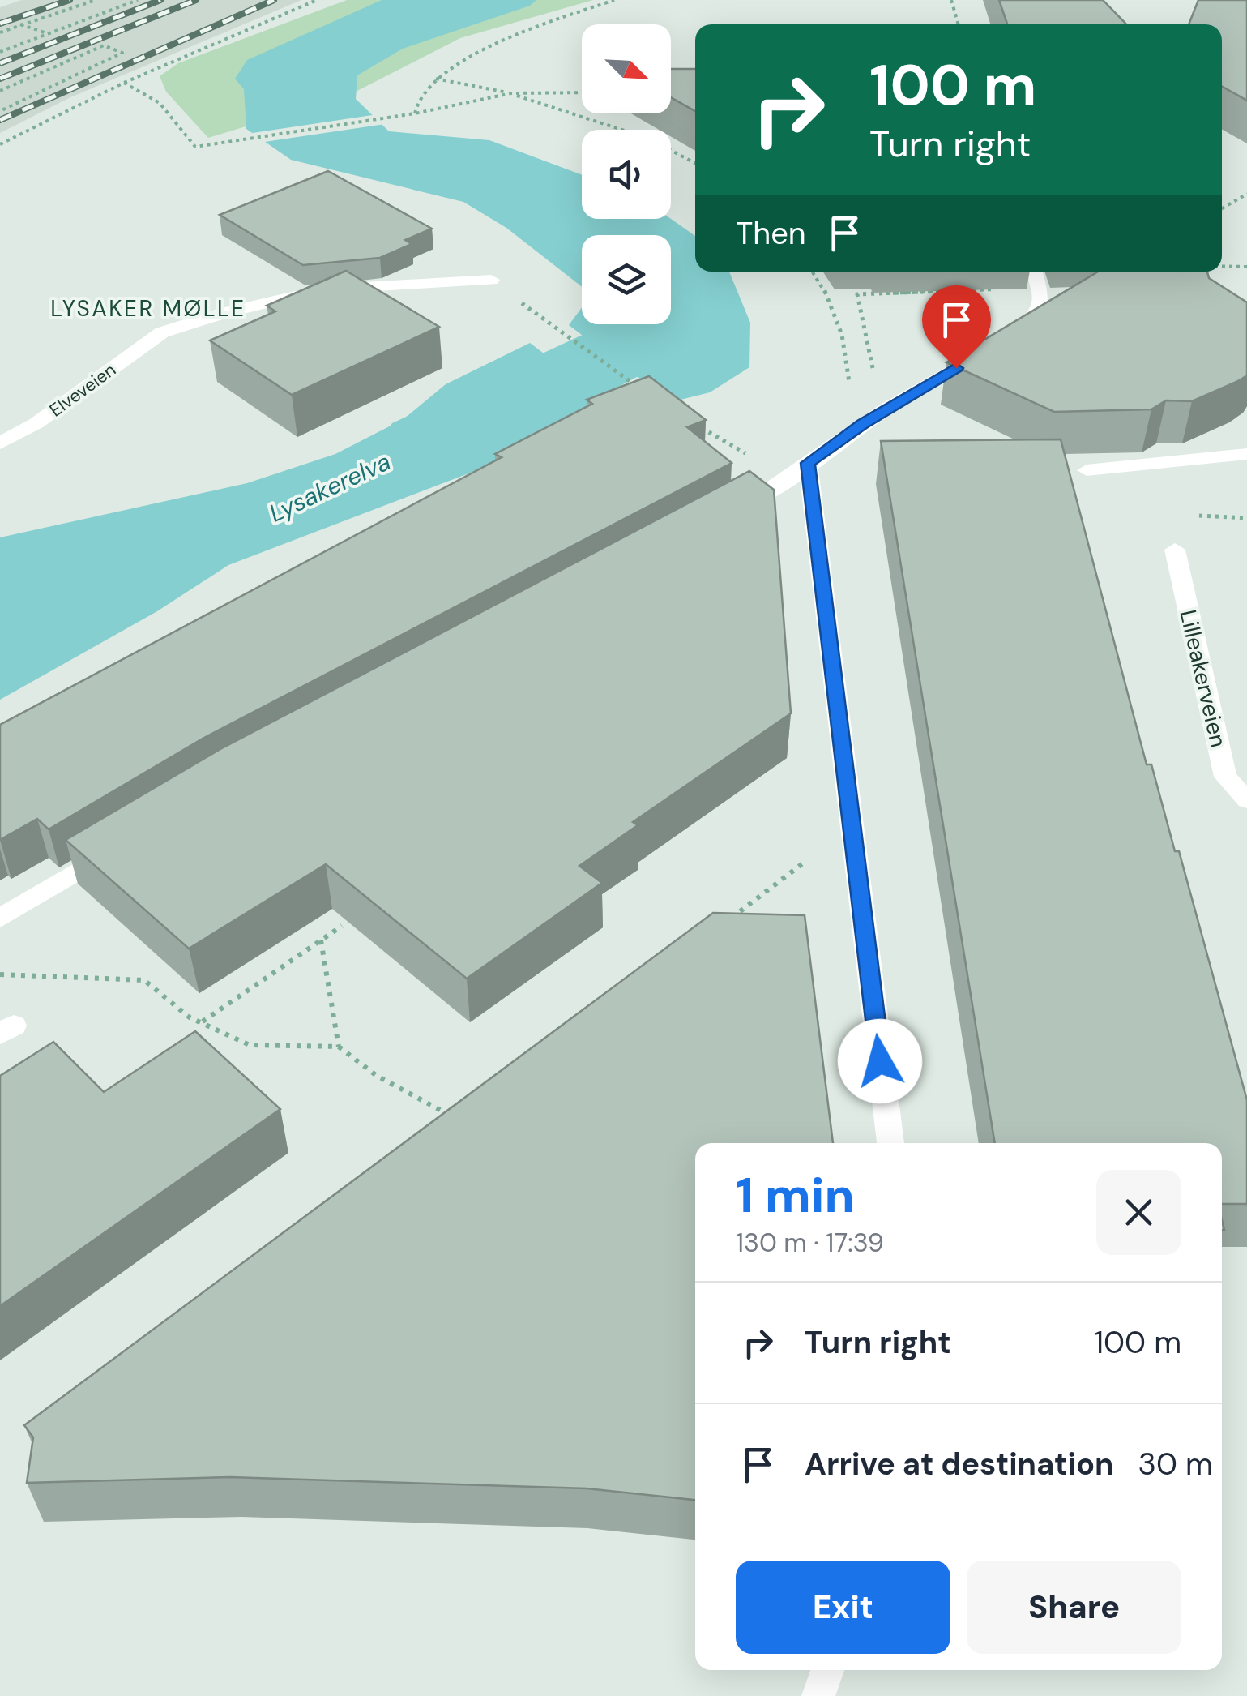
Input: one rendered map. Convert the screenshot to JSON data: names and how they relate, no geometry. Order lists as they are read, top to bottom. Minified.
{"streets":{"street":["Elveveien","Lilleakerveien"]},"districts":["LYSAKER MØLLE"],"water":["Lysakerelva"],"north":"bottom right","page":{"turn":["100 m","Turn right"],"then":"Then","heading":["1 min","130 m · 17:39"],"list":[{"name":"Turn right","value":"100 m"},{"name":"Arrive at destination","value":"30 m"}],"buttons":["Exit","Share"]}}
